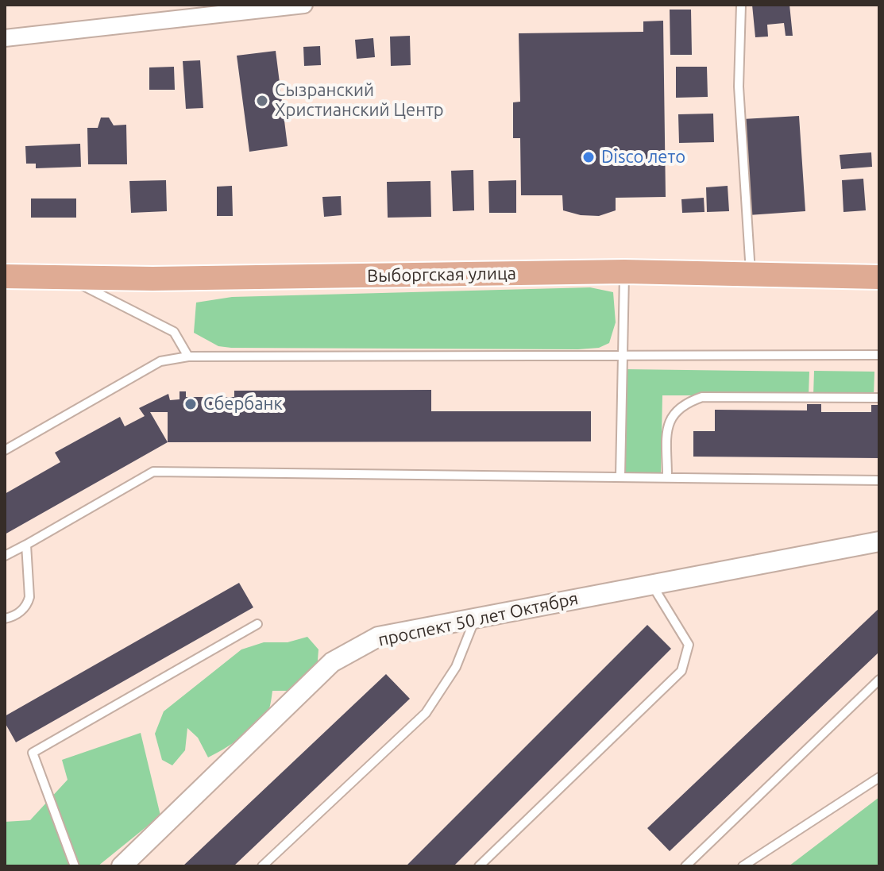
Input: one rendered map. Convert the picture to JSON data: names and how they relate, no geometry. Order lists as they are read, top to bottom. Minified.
{"streets":{"main road":["Выборгская улица"],"street":["проспект 50 лет Октября"]},"places":["Сызранский Христианский Центр","Disco лето","Сбербанк"]}
